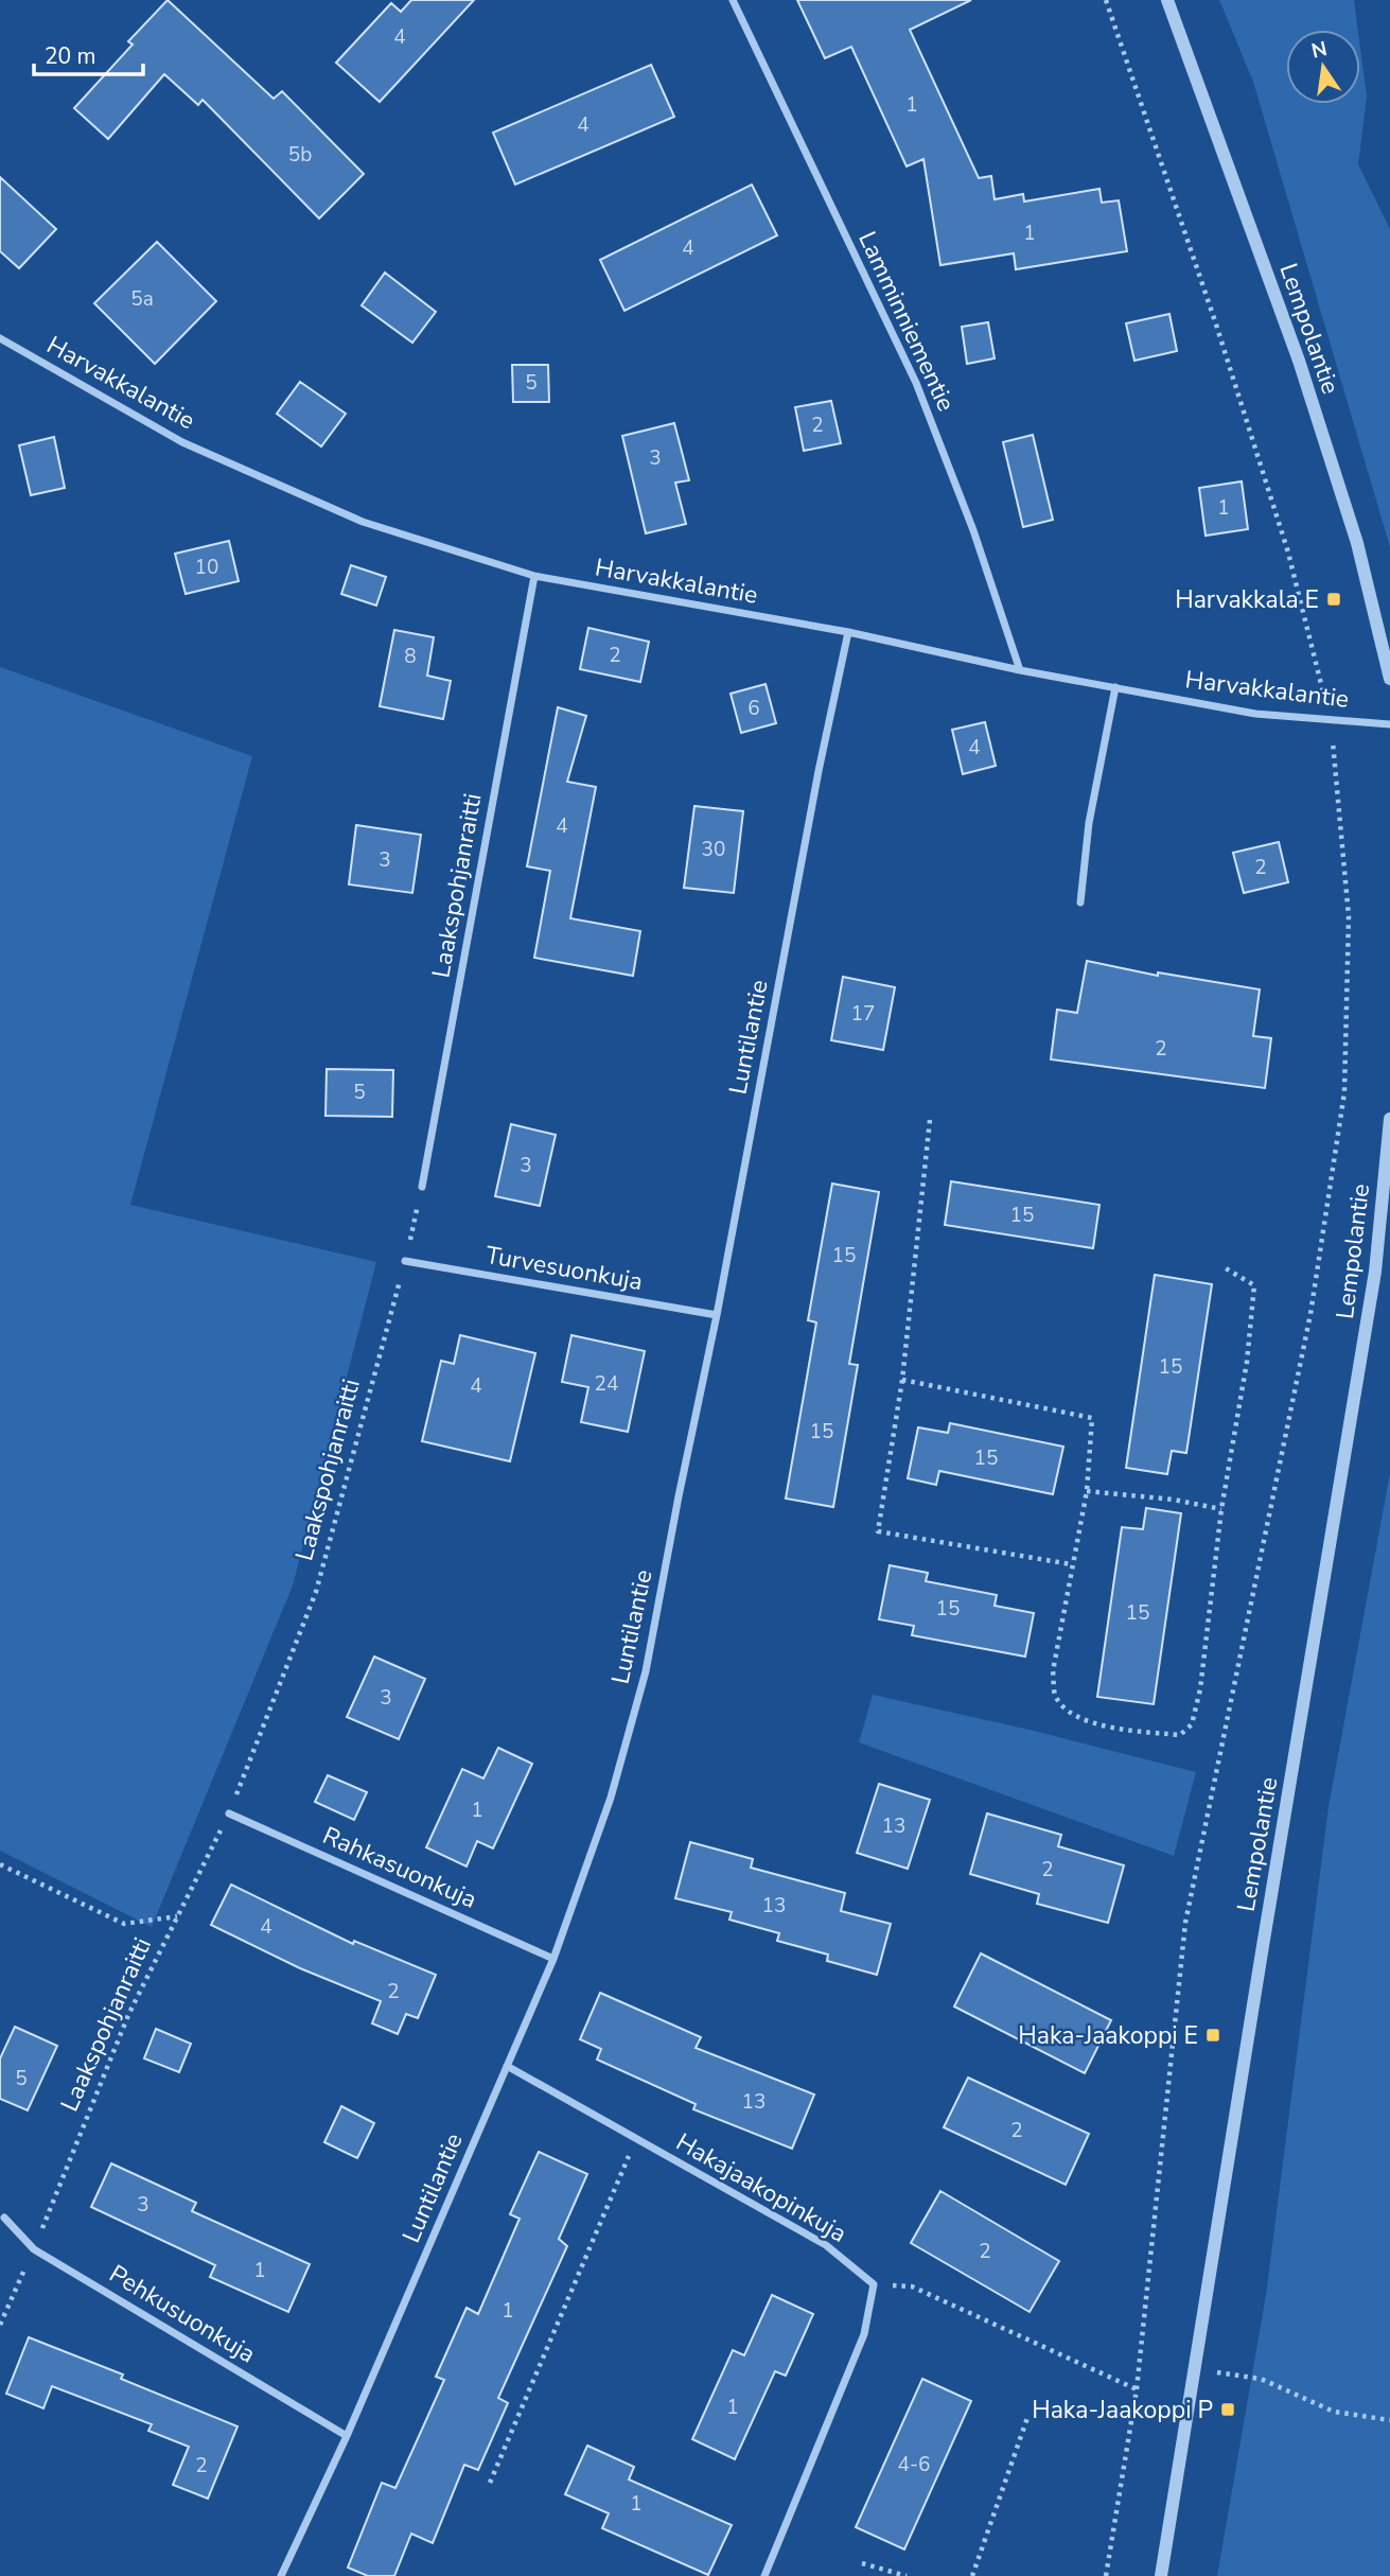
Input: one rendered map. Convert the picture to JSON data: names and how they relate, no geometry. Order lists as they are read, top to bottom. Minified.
{"streets":{"street":["Lamminniementie","Lempolantie","Harvakkalantie","Laakspohjanraitti","Luntilantie","Turvesuonkuja","Rahkasuonkuja","Hakajaakopinkuja","Pehkusuonkuja"]},"crossings":[["Lamminniementie","Harvakkalantie"],["Harvakkalantie","Laakspohjanraitti"],["Harvakkalantie","Luntilantie"],["Laakspohjanraitti","Turvesuonkuja"],["Laakspohjanraitti","Rahkasuonkuja"],["Laakspohjanraitti","Pehkusuonkuja"],["Luntilantie","Turvesuonkuja"],["Luntilantie","Rahkasuonkuja"],["Luntilantie","Hakajaakopinkuja"],["Luntilantie","Pehkusuonkuja"]],"places":{"transit":["Harvakkala E","Haka-Jaakoppi E","Haka-Jaakoppi P"]},"house_numbers":["4","1","4","5b","1","4","5a","5","2","3","1","10","2","8","6","4","4","30","3","2","17","2","5","3","15","15","15","24","4","15","15","15","15","3","1","13","2","13","4","2","5","13","2","3","2","1","1","1","4-6","2","1"],"scale_bar":"20 m","north":"top"}
